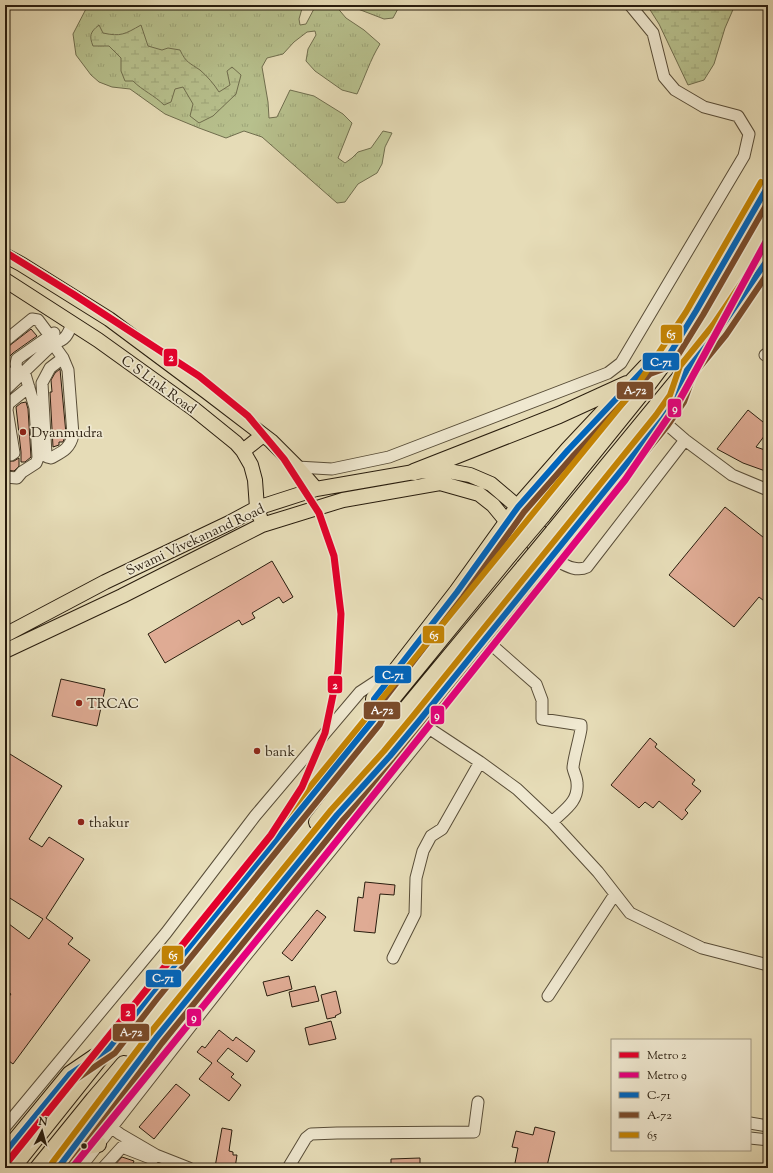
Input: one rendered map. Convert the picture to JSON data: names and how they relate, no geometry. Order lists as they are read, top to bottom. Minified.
{"streets":{"main road":["C S Link Road","Swami Vivekanand Road"]},"crossings":[["C S Link Road","Swami Vivekanand Road"]],"places":["Dyanmudra","TRCAC","bank","thakur"],"lines":["transit line 65","transit line C-71","transit line A-72","metro line 9","metro line 2"],"legend":["Metro 2","Metro 9","C-71","A-72","65"],"north":"top"}
